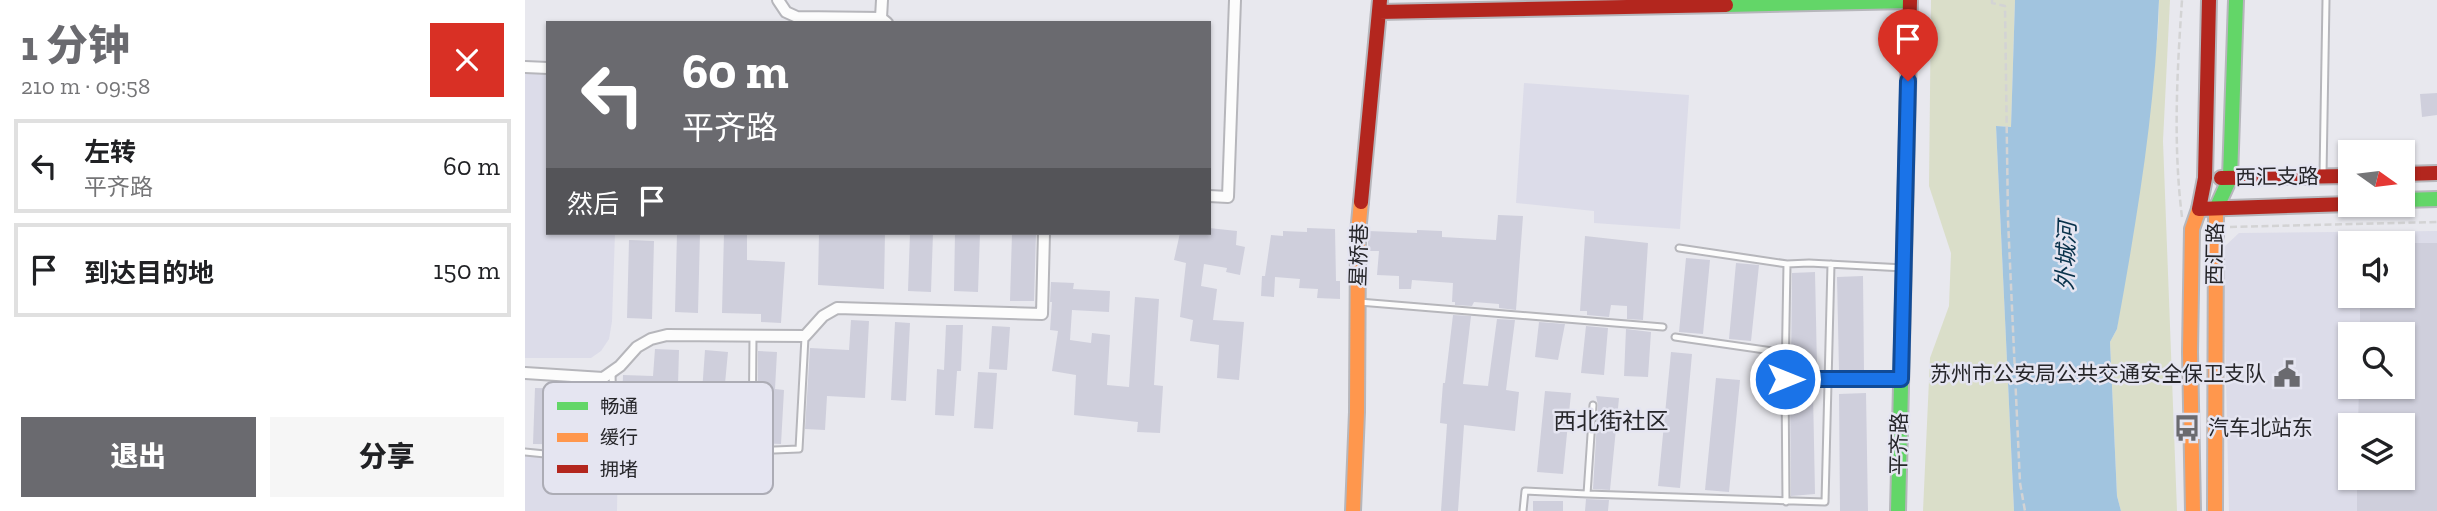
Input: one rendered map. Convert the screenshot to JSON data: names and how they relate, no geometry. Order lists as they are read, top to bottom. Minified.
{"streets":{"main road":["西汇支路","西汇路","星桥巷","平齐路"]},"crossings":[["西汇支路","西汇路"]],"districts":["西北街社区"],"water":["外城河"],"places":{"public building":["苏州市公安局公共交通安全保卫支队"],"bus stop":["汽车北站东"]},"legend":["畅通","缓行","拥堵"],"north":"right","page":{"heading":["1 分钟","210 m · 09:58"],"turn":["60 m","平齐路"],"list":[{"name":"左转","note":"平齐路","value":"60 m"},{"name":"到达目的地","value":"150 m"}],"then":"然后","buttons":["退出","分享"]}}
